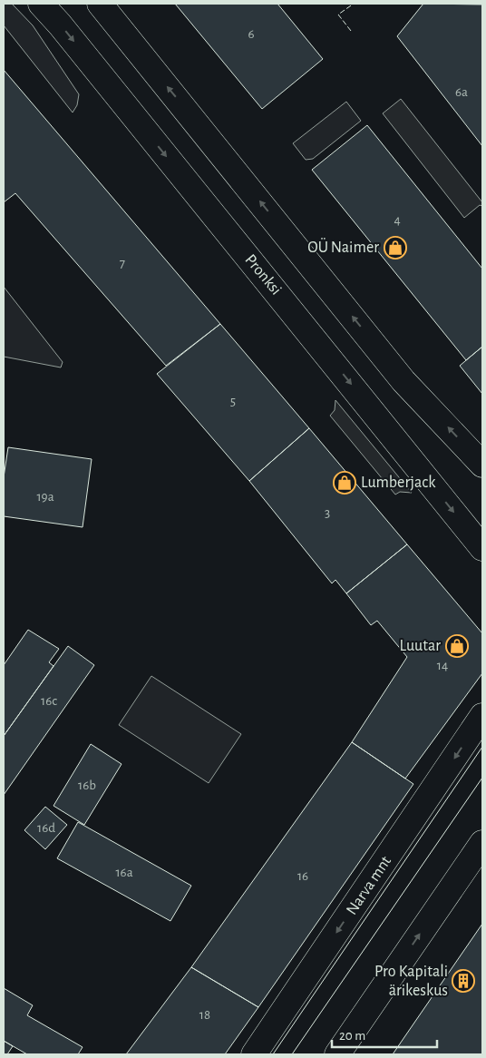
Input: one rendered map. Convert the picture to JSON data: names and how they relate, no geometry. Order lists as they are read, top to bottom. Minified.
{"streets":{"main road":["Pronksi","Narva mnt"]},"places":{"shop":["OÜ Naimer","Lumberjack","Luutar"],"building":["Pro Kapitali ärikeskus"]},"house_numbers":["6","6a","4","7","5","19a","3","14","16c","16b","16d","16a","16","18"],"scale_bar":"20 m"}
